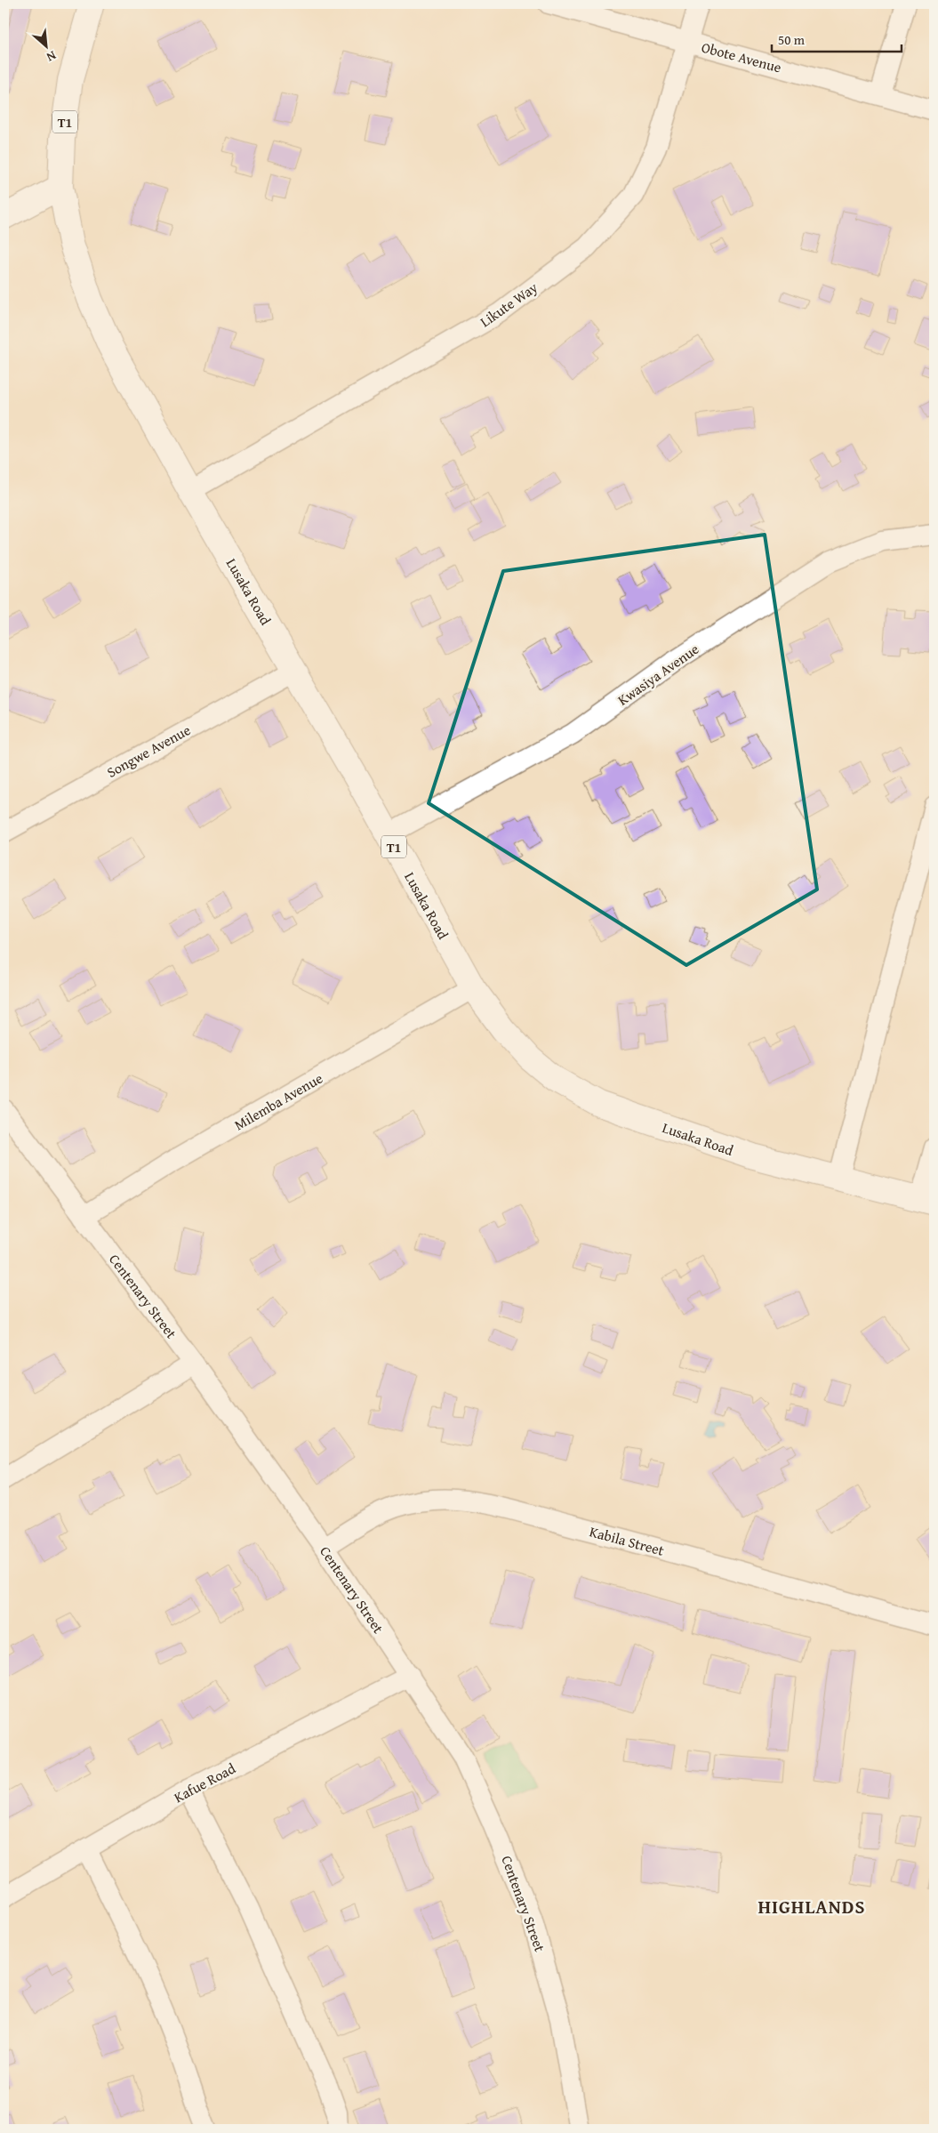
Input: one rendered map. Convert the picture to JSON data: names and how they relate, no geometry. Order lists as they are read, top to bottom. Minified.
{"streets":{"main road":["T1","Lusaka Road"],"street":["Obote Avenue","Likute Way","Kwasiya Avenue","Songwe Avenue","Milemba Avenue","Centenary Street","Kabila Street","Kafue Road"]},"crossings":[["Obote Avenue","Likute Way"],["T1","Lusaka Road"],["Likute Way","Lusaka Road"],["Lusaka Road","Kwasiya Avenue"],["Lusaka Road","Songwe Avenue"],["Lusaka Road","Milemba Avenue"],["Milemba Avenue","Centenary Street"],["Centenary Street","Kabila Street"],["Centenary Street","Kafue Road"]],"districts":["HIGHLANDS"],"scale_bar":"50 m","north":"bottom right"}
